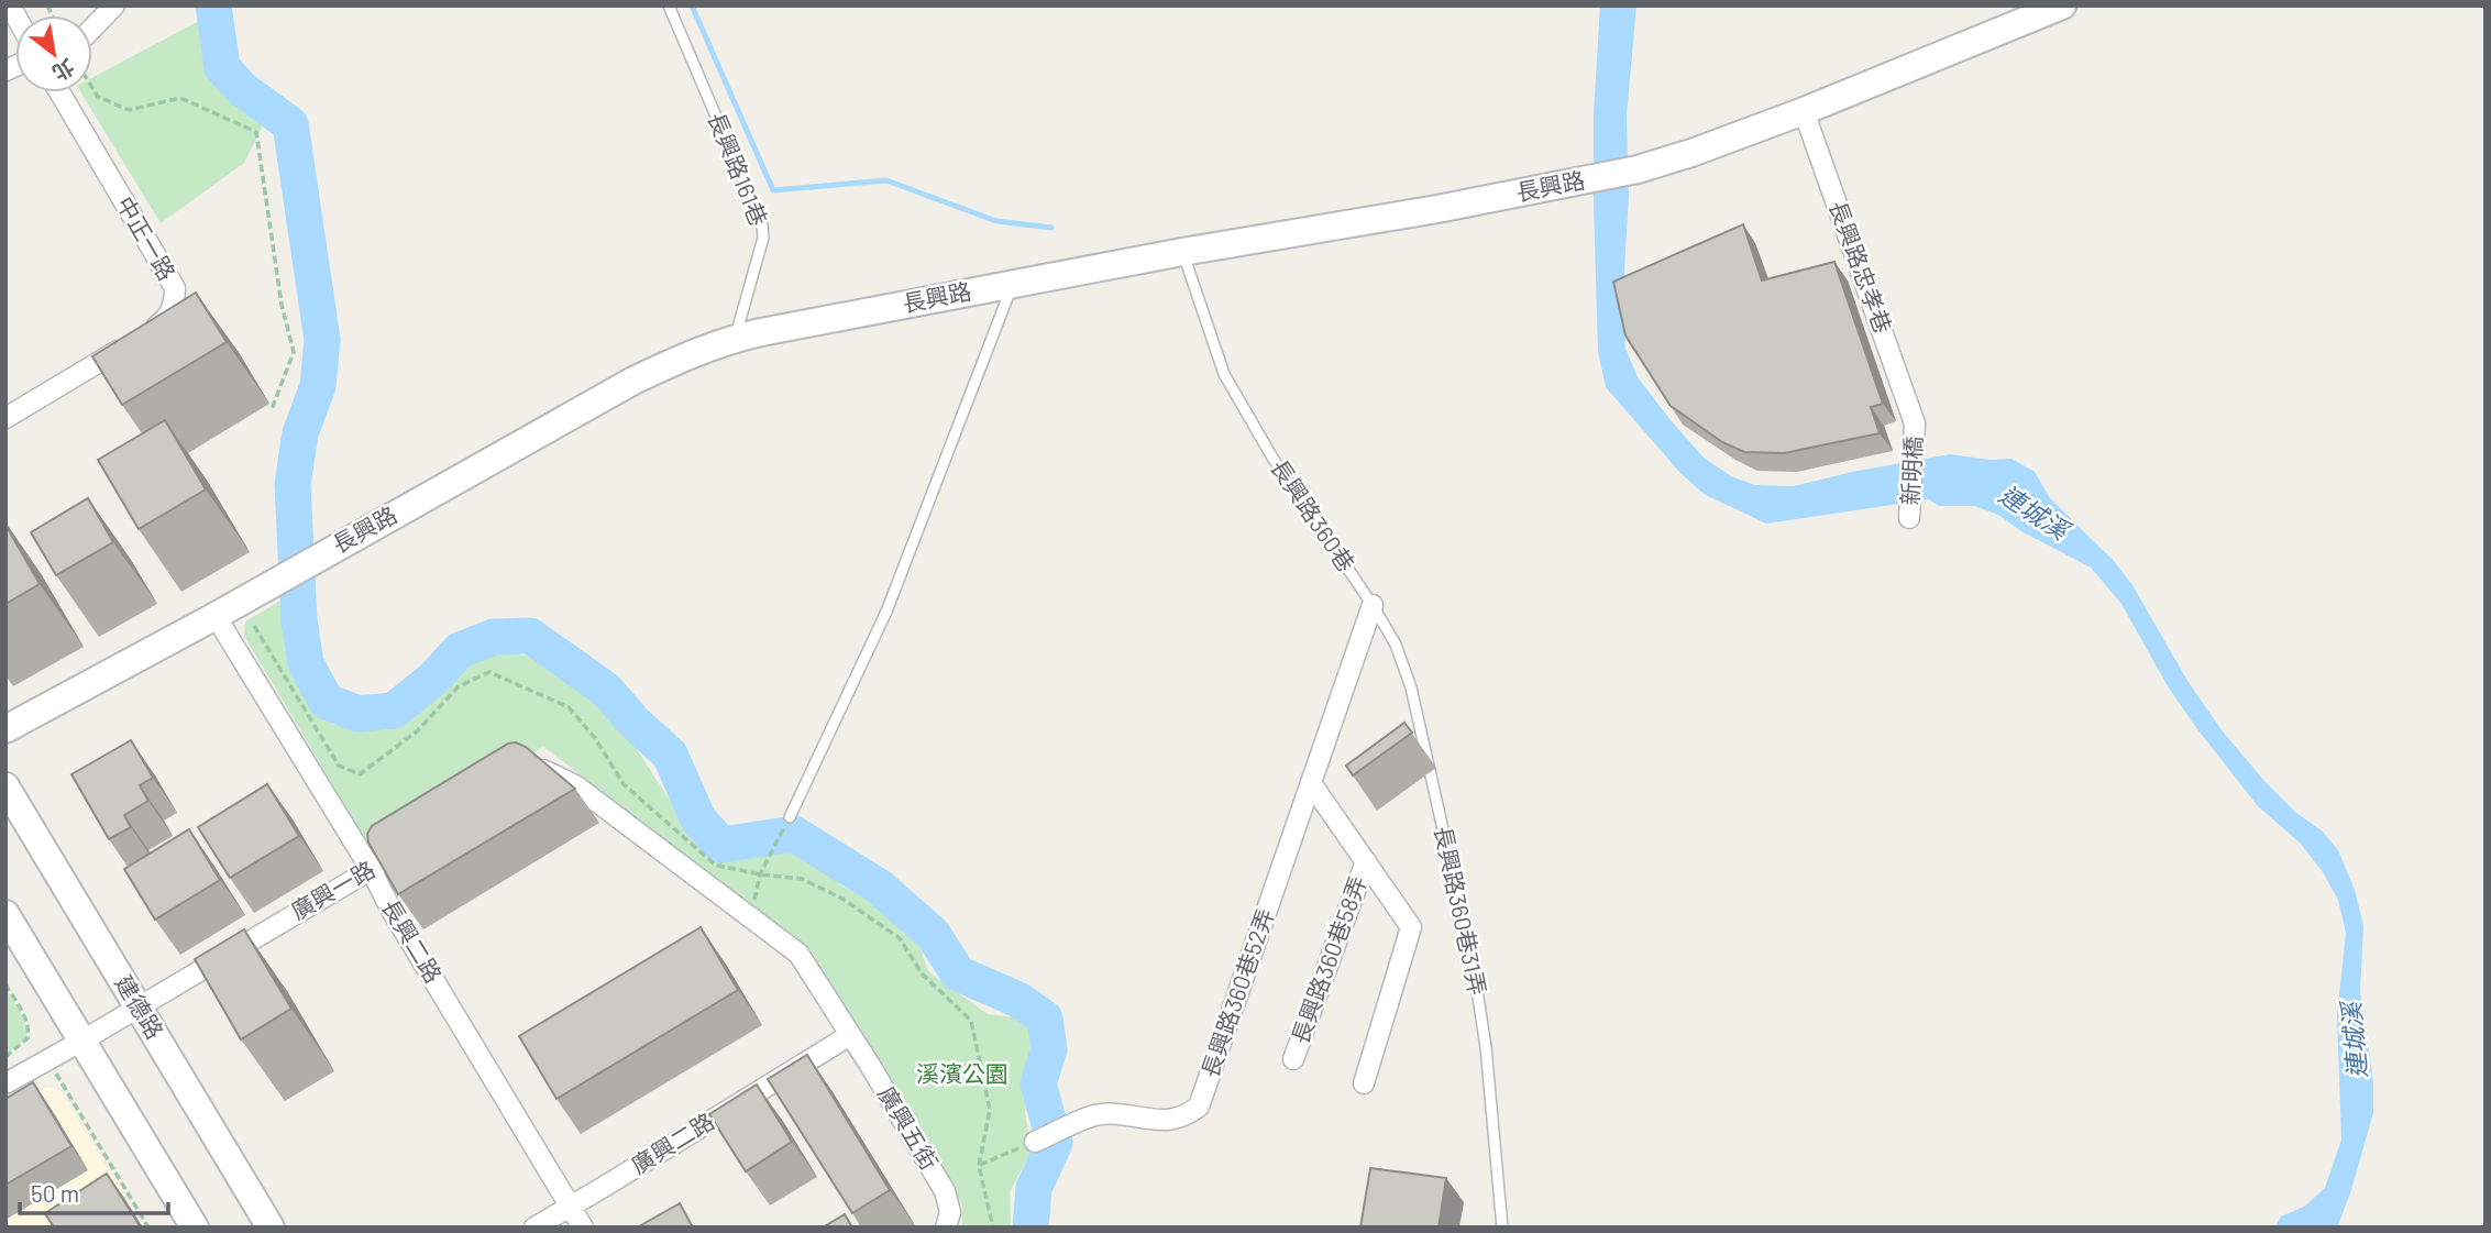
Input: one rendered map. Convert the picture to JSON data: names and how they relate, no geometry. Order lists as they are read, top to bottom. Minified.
{"streets":{"main road":["長興路","建德路"],"street":["中正一路","長興路忠孝巷","新明橋","廣興一路","長興二路","長興路360巷58弄","長興路360巷52弄","廣興五街","廣興二路"],"lane":["長興路161巷","長興路360巷","長興路360巷31弄"]},"crossings":[["長興路161巷","長興路"],["長興路","長興路忠孝巷"],["長興路","長興路360巷"],["長興路","長興二路"],["長興路忠孝巷","新明橋"],["長興路360巷","長興路360巷31弄"],["廣興一路","長興二路"],["廣興一路","建德路"],["長興二路","廣興二路"],["廣興五街","廣興二路"]],"water":["連城溪"],"parks":["溪濱公園"],"scale_bar":"50 m","north":"bottom right"}
